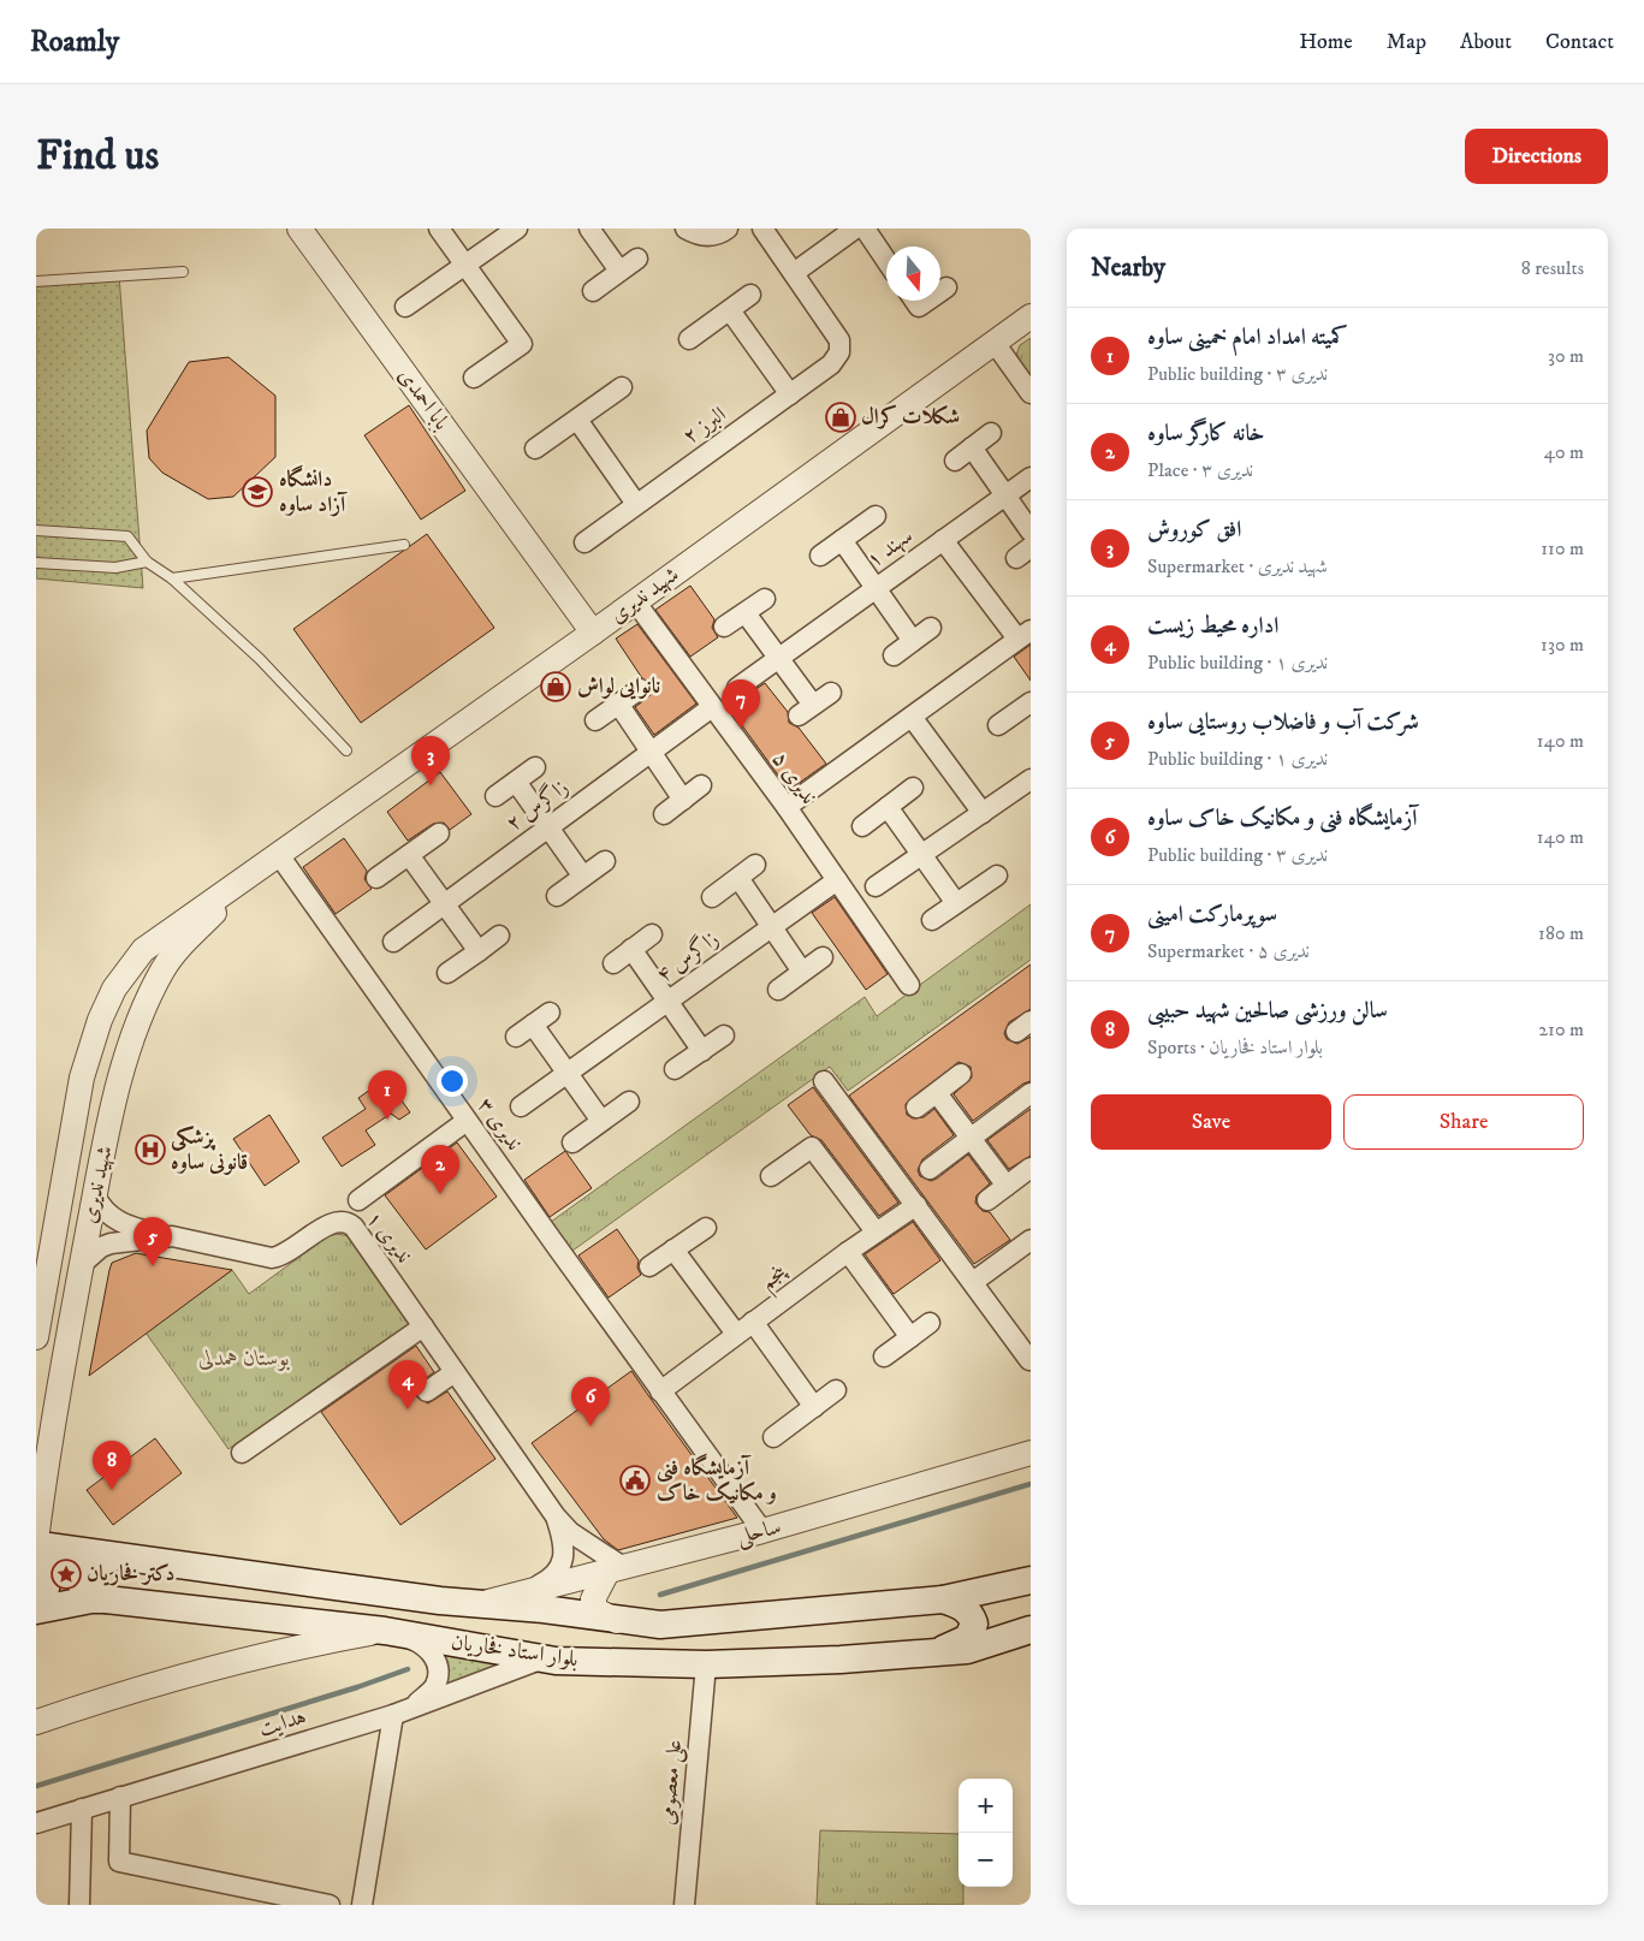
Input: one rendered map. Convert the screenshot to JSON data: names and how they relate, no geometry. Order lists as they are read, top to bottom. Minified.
{"streets":{"main road":["بلوار استاد فخاریان"],"street":["بابا احمدی","البرز ۲","سهند ۱","شهید ندیری","ندیری ۵","زاگرس ۲","زاگرس ۴","ندیری ۳","ندیری ۱","پنجم","ساحلی","هدایت","علی معصومی"]},"crossings":[["بابا احمدی","شهید ندیری"],["شهید ندیری","ندیری ۵"],["شهید ندیری","ندیری ۳"],["شهید ندیری","ندیری ۱"],["شهید ندیری","بلوار استاد فخاریان"],["ندیری ۵","زاگرس ۲"],["ندیری ۵","زاگرس ۴"],["ندیری ۳","پنجم"],["ندیری ۳","ساحلی"],["ساحلی","بلوار استاد فخاریان"],["بلوار استاد فخاریان","هدایت"],["بلوار استاد فخاریان","علی معصومی"]],"parks":["بوستان همدلی"],"places":{"shop":["شکلات کرال","نانوایی لواش"],"school or university":["دانشگاه آزاد ساوه"],"hospital":["پزشکی قانونی ساوه"],"public building":["آزمایشگاه فنی و مکانیک خاک"],"place":["دکتر فخاریان"]},"north":"bottom","page":{"header":"Roamly","nav":["Home","Map","About","Contact"],"buttons":["Directions",["Save","Share"]],"title":"Find us","heading":["Nearby","8 results"],"list":[{"mark":"1","name":"کمیته امداد امام خمینی ساوه","note":"Public building · ندیری ۳","value":"30 m"},{"mark":"2","name":"خانه کارگر ساوه","note":"Place · ندیری ۳","value":"40 m"},{"mark":"3","name":"افق کوروش","note":"Supermarket · شهید ندیری","value":"110 m"},{"mark":"4","name":"اداره محیط زیست","note":"Public building · ندیری ۱","value":"130 m"},{"mark":"5","name":"شرکت آب و فاضلاب روستایی ساوه","note":"Public building · ندیری ۱","value":"140 m"},{"mark":"6","name":"آزمایشگاه فنی و مکانیک خاک ساوه","note":"Public building · ندیری ۳","value":"140 m"},{"mark":"7","name":"سوپرمارکت امینی","note":"Supermarket · ندیری ۵","value":"180 m"},{"mark":"8","name":"سالن ورزشی صالحین شهید حبیبی","note":"Sports · بلوار استاد فخاریان","value":"210 m"}],"pins":["7","3","1","2","5","4","6","8"],"map_buttons":["+","−"]}}
